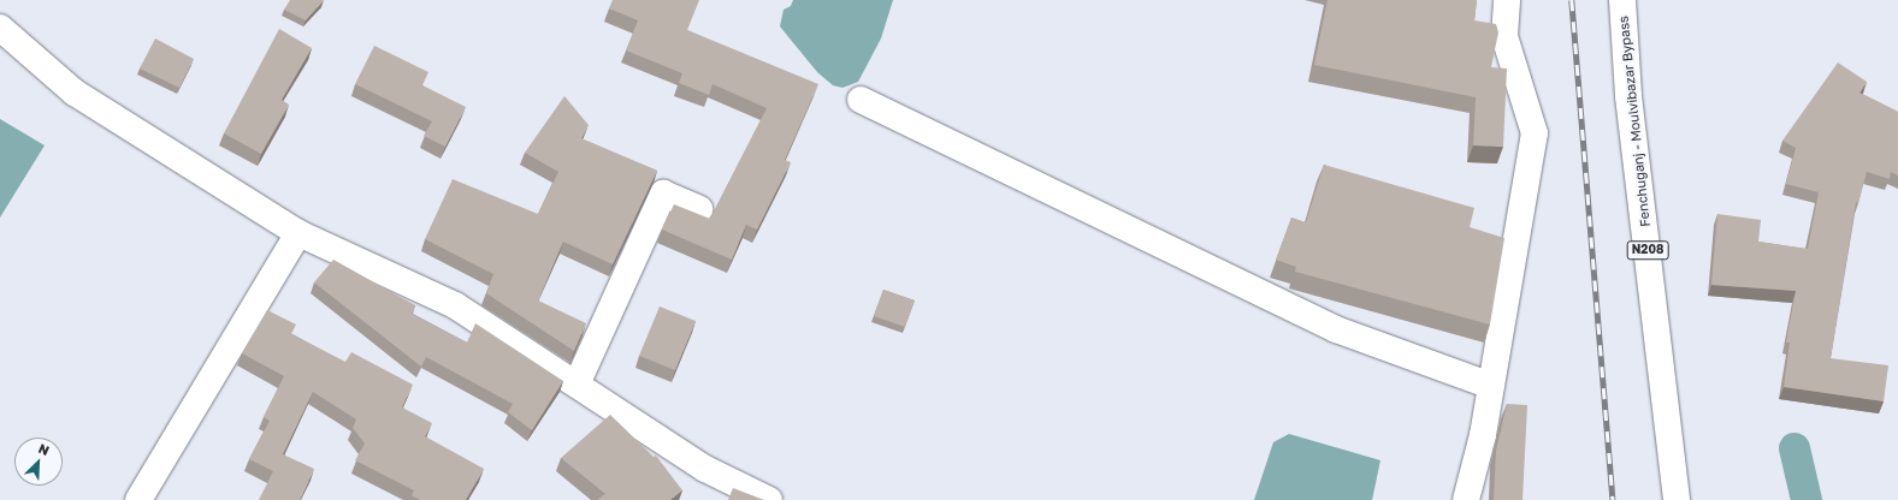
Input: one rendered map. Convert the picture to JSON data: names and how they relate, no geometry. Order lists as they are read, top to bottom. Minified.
{"streets":{"main road":["Fenchuganj - Moulvibazar Bypass","N208"]},"north":"top right"}
